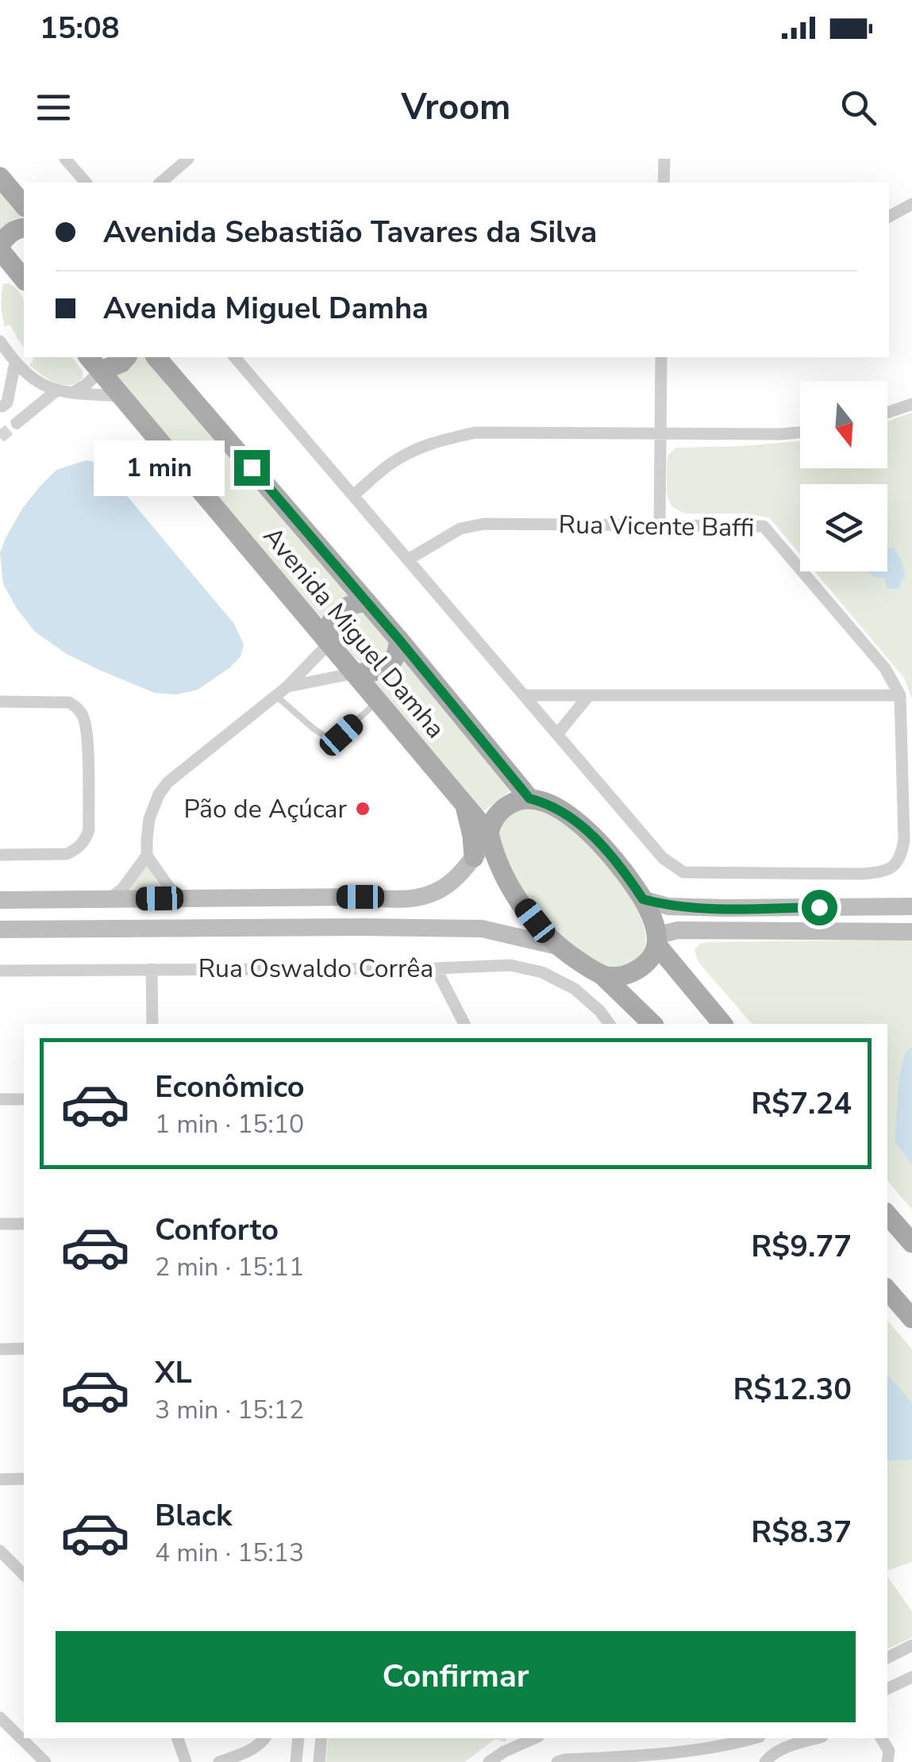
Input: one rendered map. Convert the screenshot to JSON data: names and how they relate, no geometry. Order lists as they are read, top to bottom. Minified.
{"streets":{"main road":["Avenida Miguel Damha"],"street":["Rua Vicente Baffi","Rua Oswaldo Corrêa"]},"places":["Pão de Açúcar"],"north":"bottom","page":{"status":"15:08","header":"Vroom","banner":["Avenida Sebastião Tavares da Silva","Avenida Miguel Damha"],"bubble":"1 min","list":[{"name":"Econômico","note":"1 min · 15:10","value":"R$7.24"},{"name":"Conforto","note":"2 min · 15:11","value":"R$9.77"},{"name":"XL","note":"3 min · 15:12","value":"R$12.30"},{"name":"Black","note":"4 min · 15:13","value":"R$8.37"}],"buttons":"Confirmar"}}
